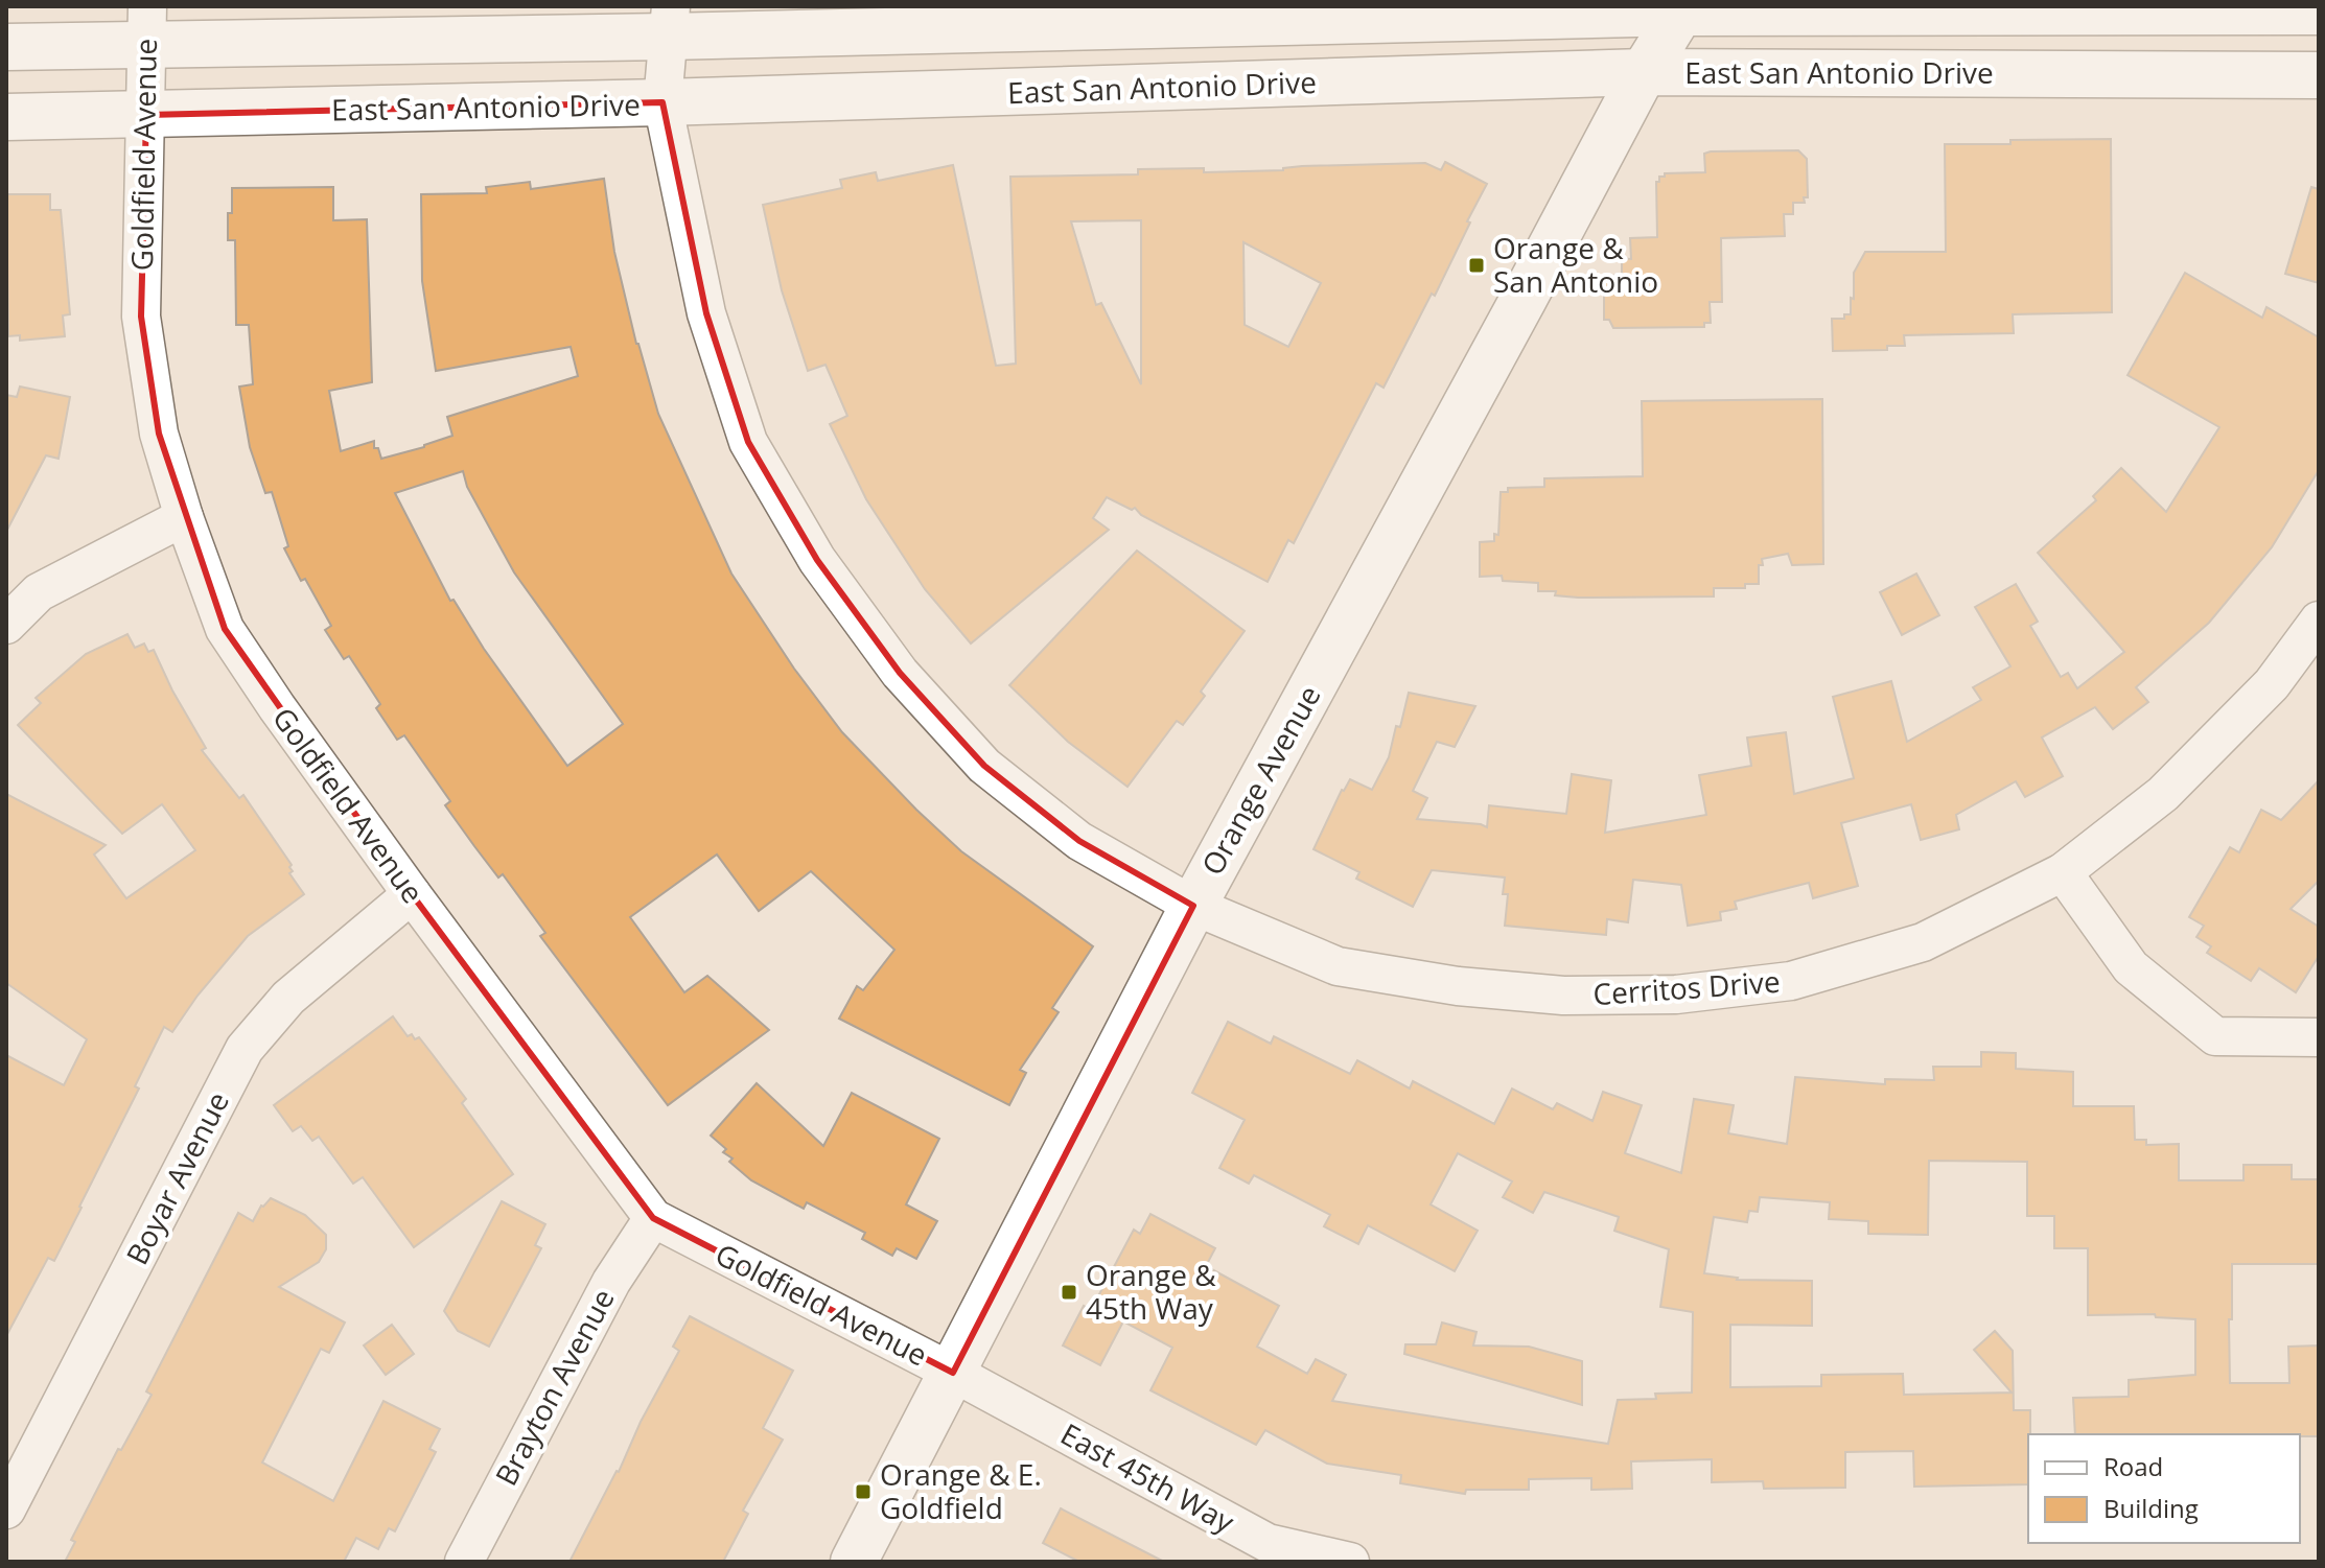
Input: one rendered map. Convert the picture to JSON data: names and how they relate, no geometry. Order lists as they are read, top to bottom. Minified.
{"streets":{"main road":["East San Antonio Drive","Orange Avenue"],"street":["Goldfield Avenue","Cerritos Drive","Boyar Avenue","Brayton Avenue","East 45th Way"]},"crossings":[["East San Antonio Drive","Goldfield Avenue"],["East San Antonio Drive","Orange Avenue"],["East San Antonio Drive","Cerritos Drive"],["Goldfield Avenue","Orange Avenue"],["Goldfield Avenue","Boyar Avenue"],["Goldfield Avenue","Brayton Avenue"],["Goldfield Avenue","East 45th Way"],["Orange Avenue","Cerritos Drive"],["Orange Avenue","East 45th Way"]],"places":{"transit":["Orange & San Antonio","Orange & 45th Way","Orange & E. Goldfield"]},"legend":["Road","Building"]}
